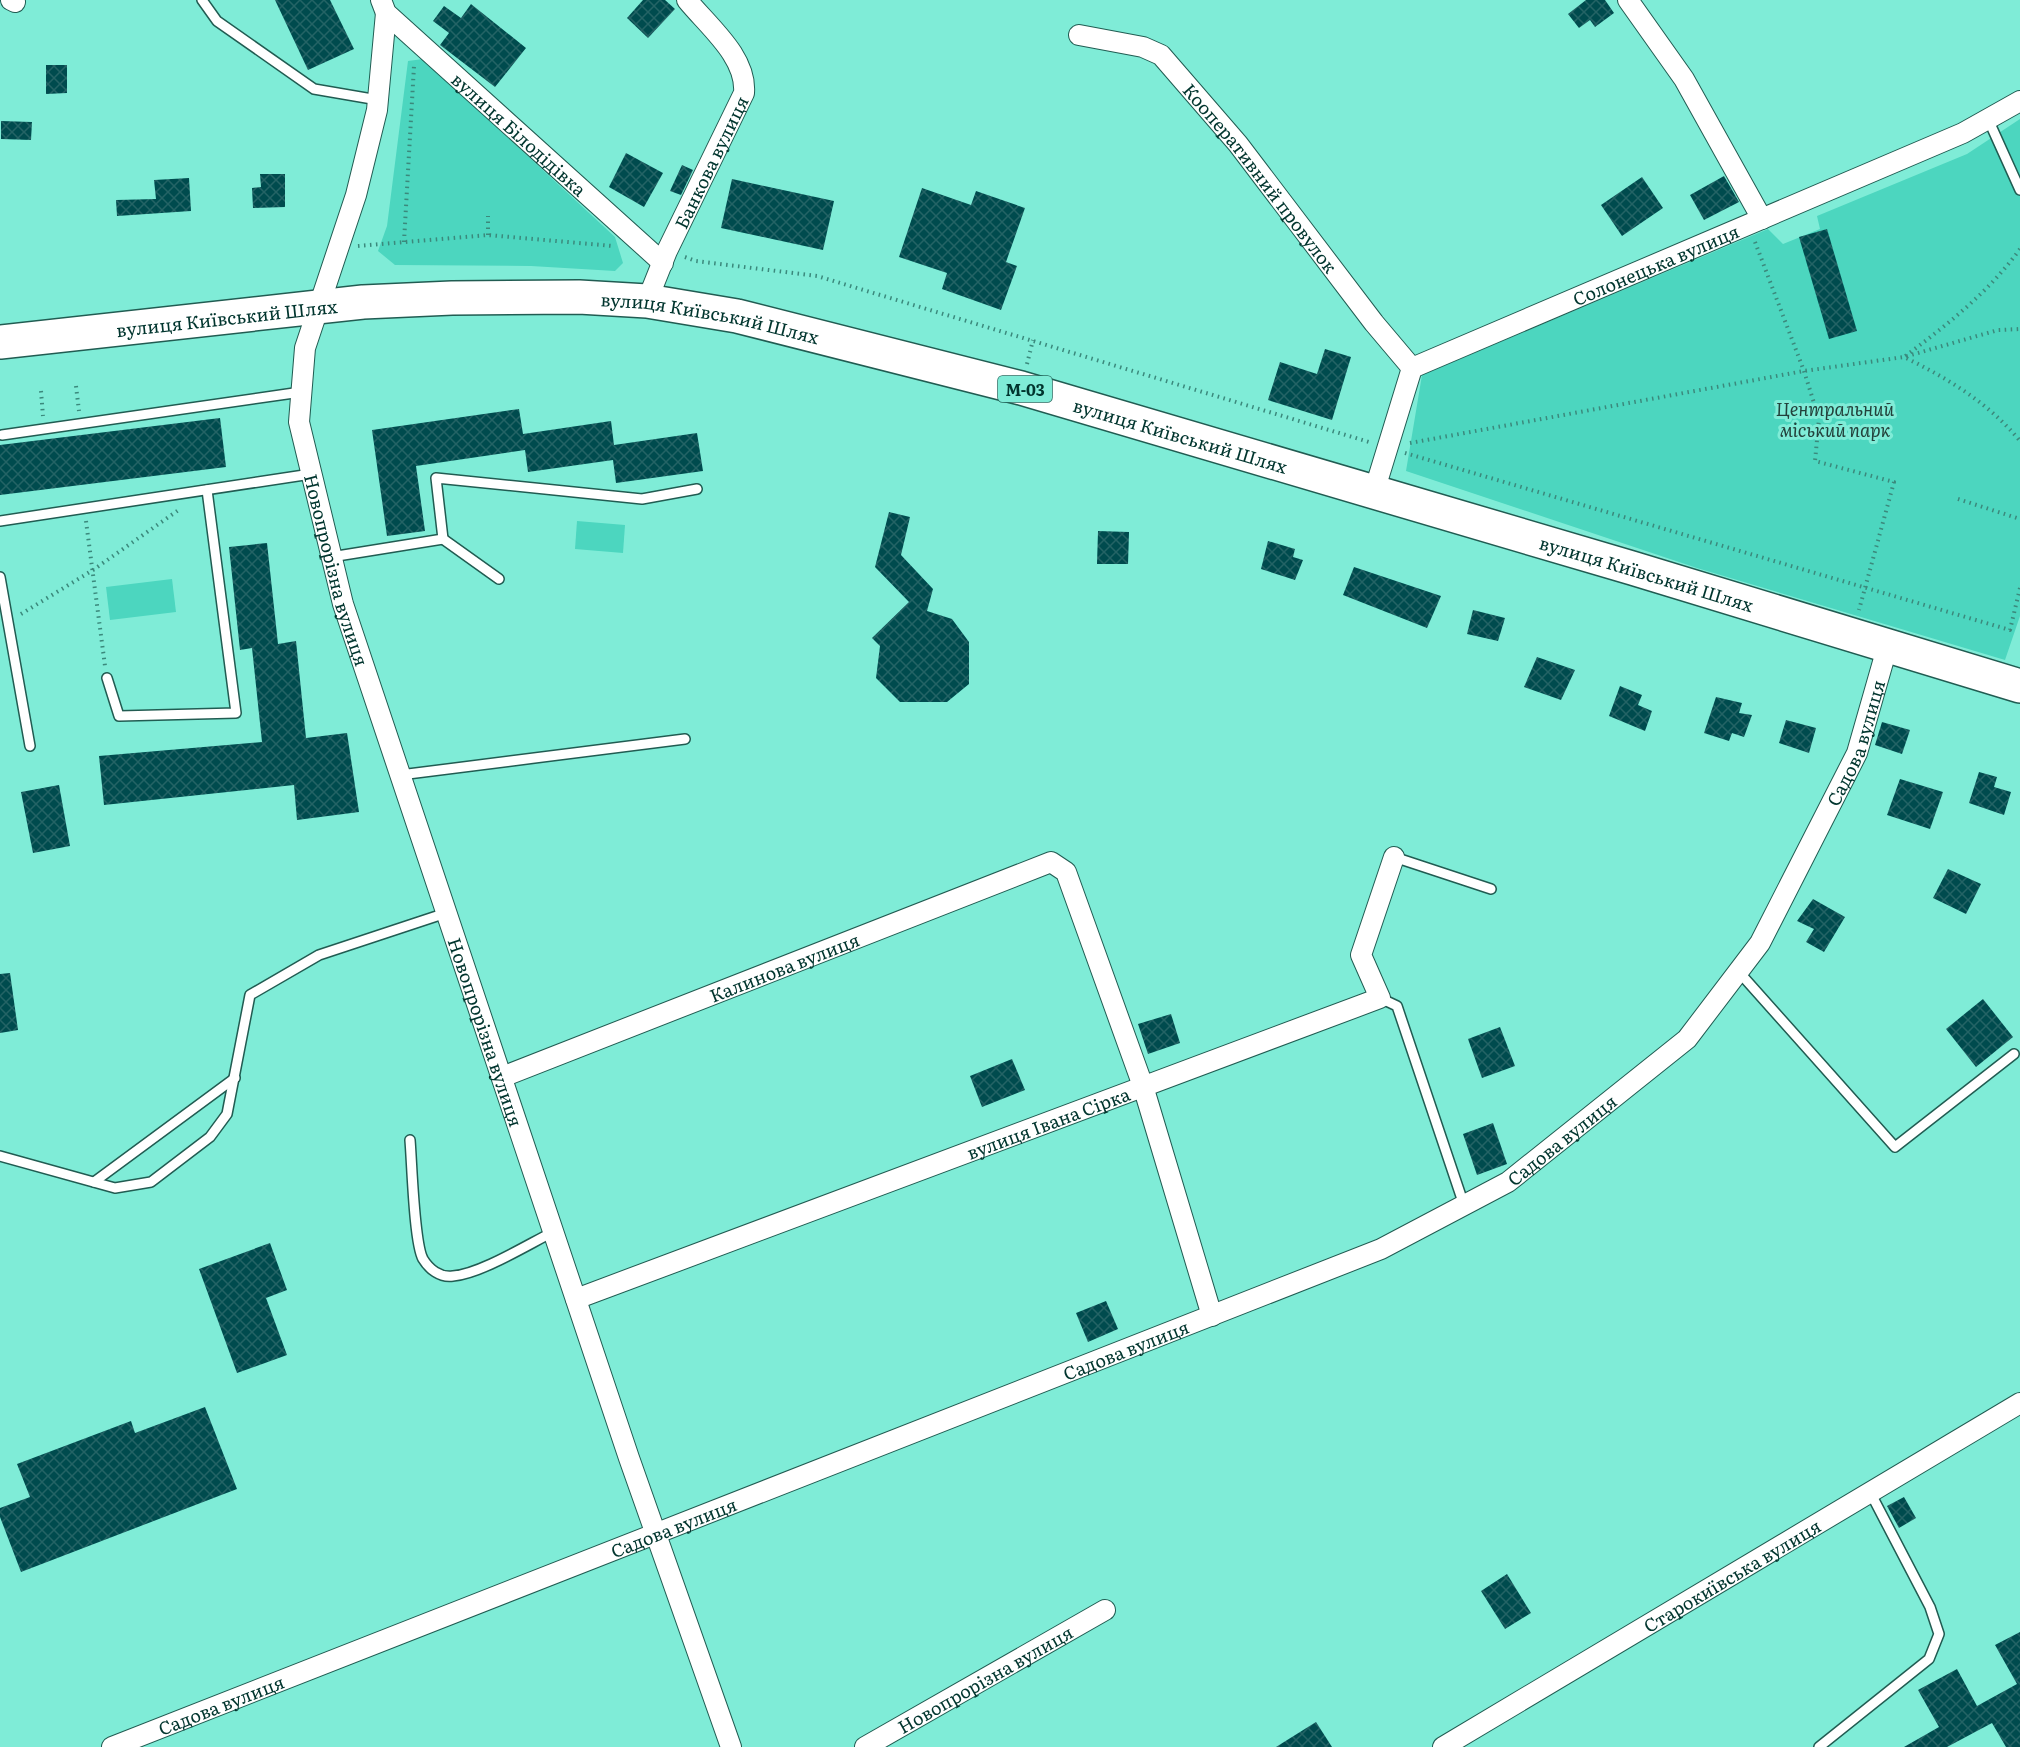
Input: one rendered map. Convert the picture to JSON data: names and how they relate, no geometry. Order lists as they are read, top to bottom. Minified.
{"streets":{"highway":["вулиця Київський Шлях","М-03"],"street":["вулиця Білодідівка","Банкова вулиця","Кооперативний провулок","Солонецька вулиця","Новопрорізна вулиця","Садова вулиця","Калинова вулиця","вулиця Івана Сірка","Старокиївська вулиця"]},"crossings":[["вулиця Білодідівка","Банкова вулиця"],["вулиця Білодідівка","Новопрорізна вулиця"],["Банкова вулиця","вулиця Київський Шлях"],["Кооперативний провулок","Солонецька вулиця"],["вулиця Київський Шлях","Новопрорізна вулиця"],["вулиця Київський Шлях","Садова вулиця"],["Новопрорізна вулиця","Садова вулиця"],["Новопрорізна вулиця","Калинова вулиця"],["Новопрорізна вулиця","вулиця Івана Сірка"],["Калинова вулиця","вулиця Івана Сірка"]],"parks":["Центральний міський парк"]}
